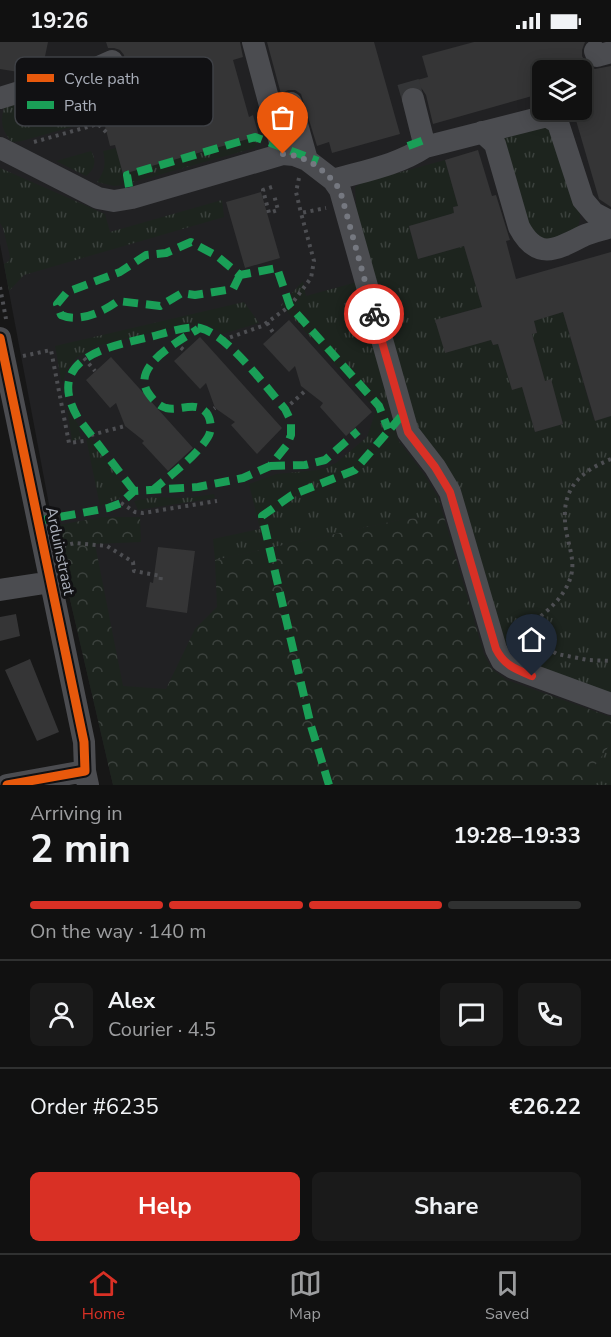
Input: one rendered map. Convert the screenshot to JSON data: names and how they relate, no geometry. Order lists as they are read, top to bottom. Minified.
{"streets":{"street":["Arduinstraat"]},"legend":["Cycle path","Path"],"page":{"status":"19:26","heading":["2 min","Arriving in","19:28–19:33"],"panel":["Alex","Courier · 4.5","Order #6235","€26.22"],"bar":"On the way · 140 m","buttons":["Help","Share"],"tabs":["Home","Map","Saved"]}}
